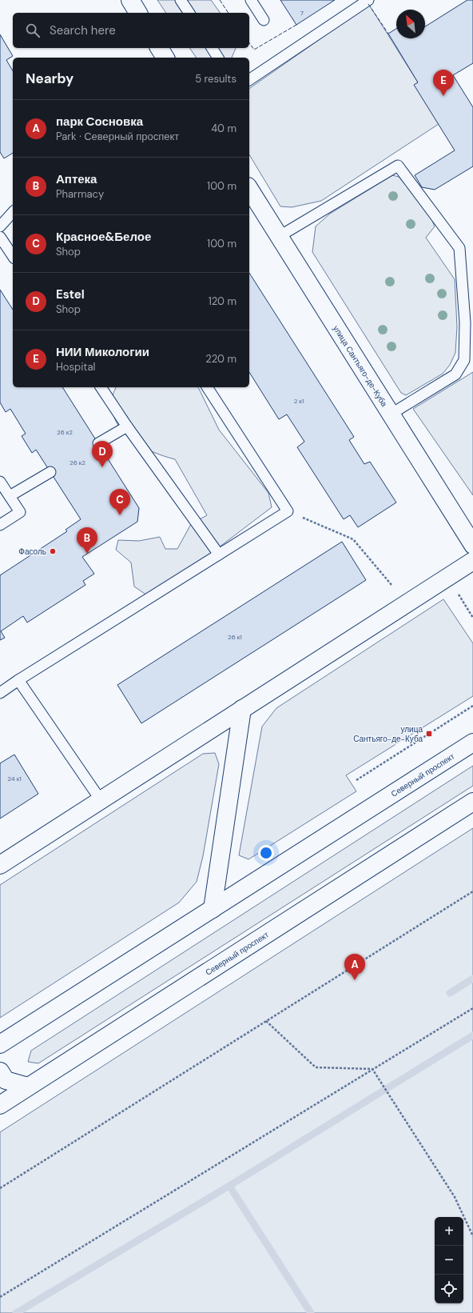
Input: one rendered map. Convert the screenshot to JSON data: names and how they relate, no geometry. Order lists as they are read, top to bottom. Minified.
{"streets":{"street":["улица Сантьяго-де-Куба","Северный проспект"]},"places":{"other":["Фасоль"],"transit":["улица Сантьяго-де-Куба"]},"house_numbers":["7","2 к1","26 к2","26 к2","26 к1","24 к1"],"north":"top left","page":{"search":"Search here","heading":["Nearby","5 results"],"pins":["E","D","C","B","A"],"list":[{"mark":"A","name":"парк Сосновка","note":"Park · Северный проспект","value":"40 m"},{"mark":"B","name":"Аптека","note":"Pharmacy","value":"100 m"},{"mark":"C","name":"Красное&Белое","note":"Shop","value":"100 m"},{"mark":"D","name":"Estel","note":"Shop","value":"120 m"},{"mark":"E","name":"НИИ Микологии","note":"Hospital","value":"220 m"}],"map_buttons":["+","−"]}}
